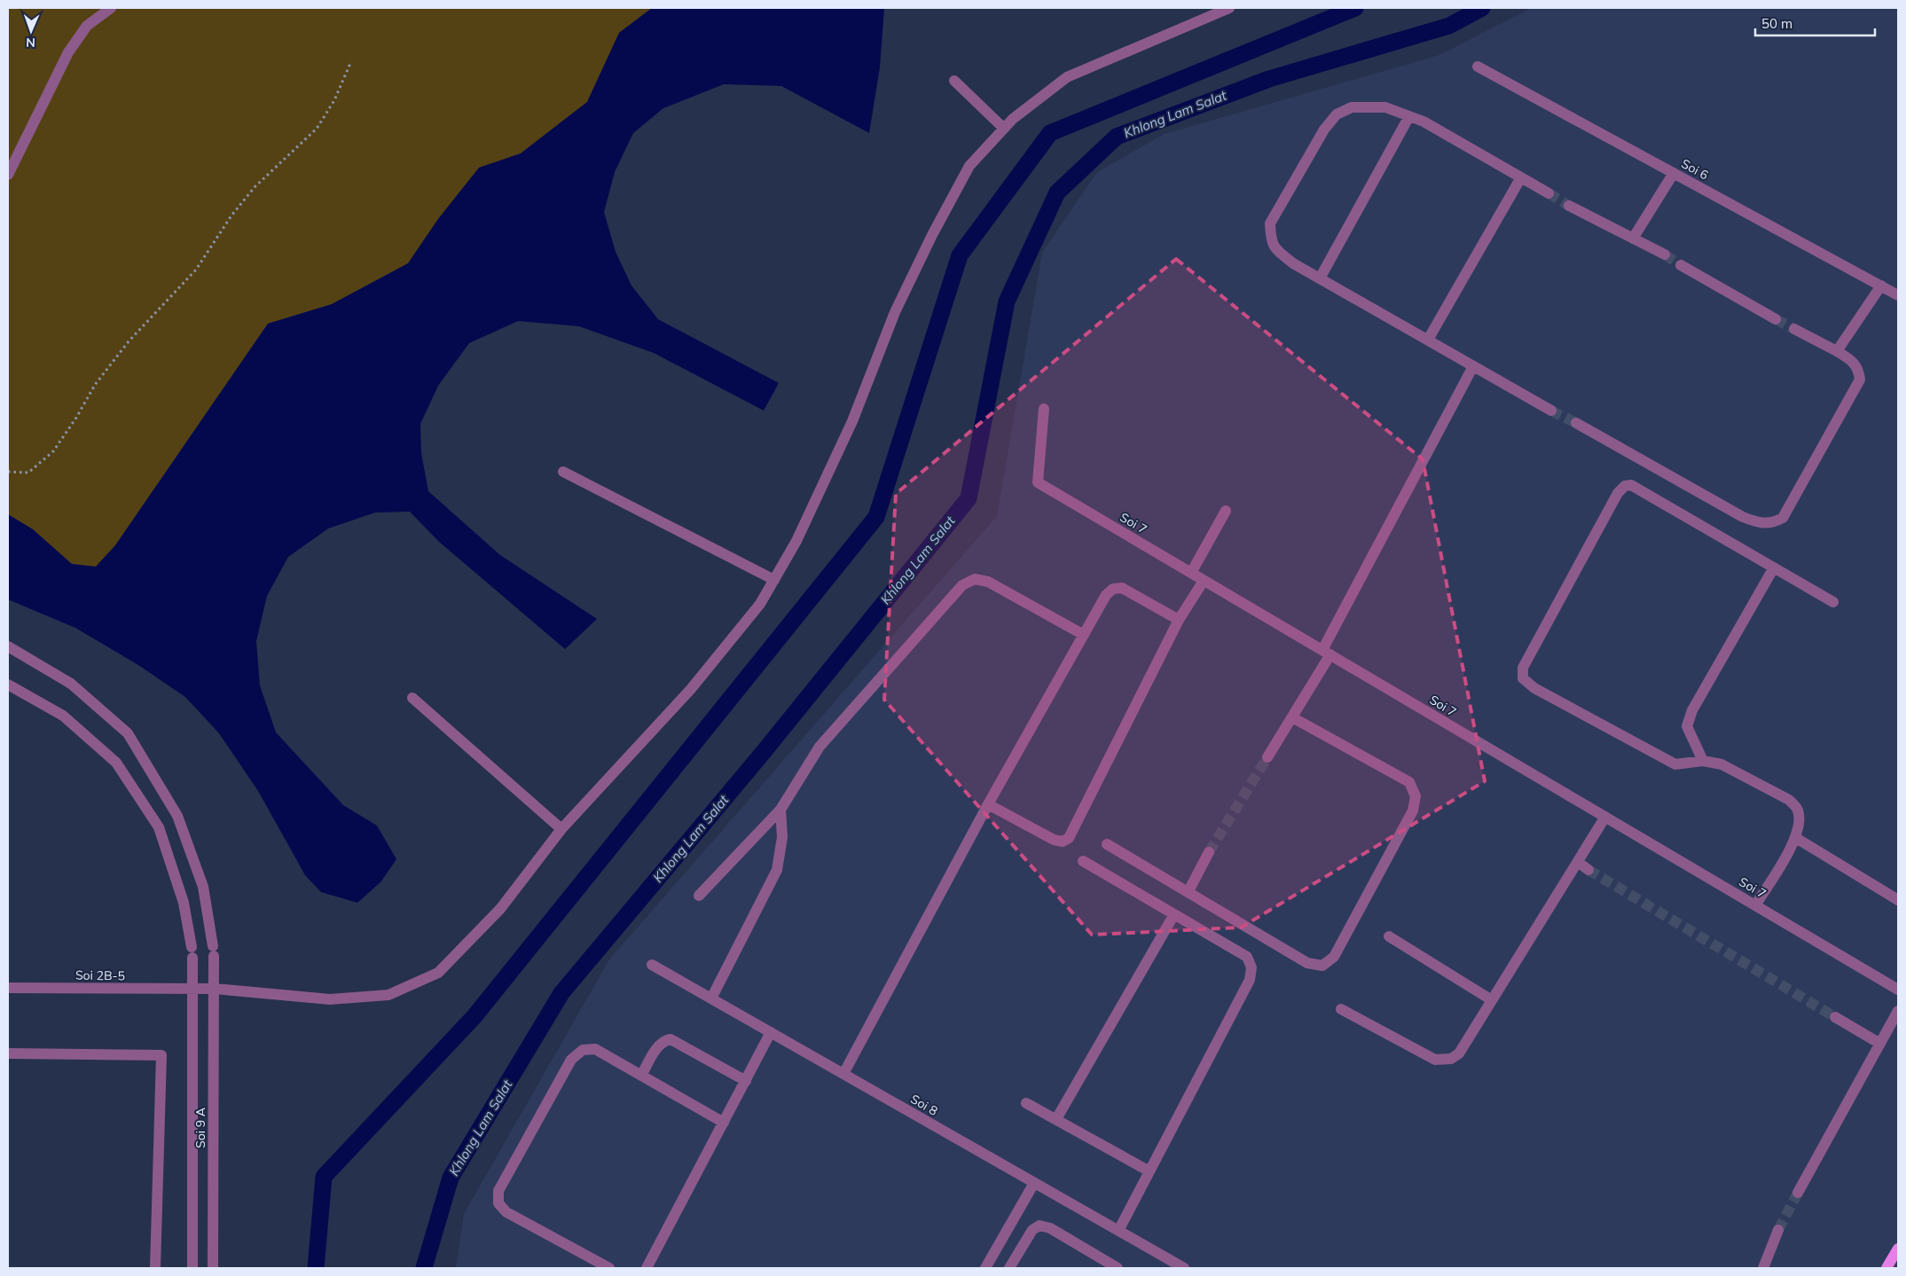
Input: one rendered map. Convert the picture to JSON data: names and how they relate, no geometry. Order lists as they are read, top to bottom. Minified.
{"streets":{"street":["Soi 6","Soi 7","Soi 2B-5","Soi 8","Soi 9 A"]},"crossings":[["Soi 2B-5","Soi 9 A"]],"water":["Khlong Lam Salat"],"scale_bar":"50 m","north":"bottom"}
